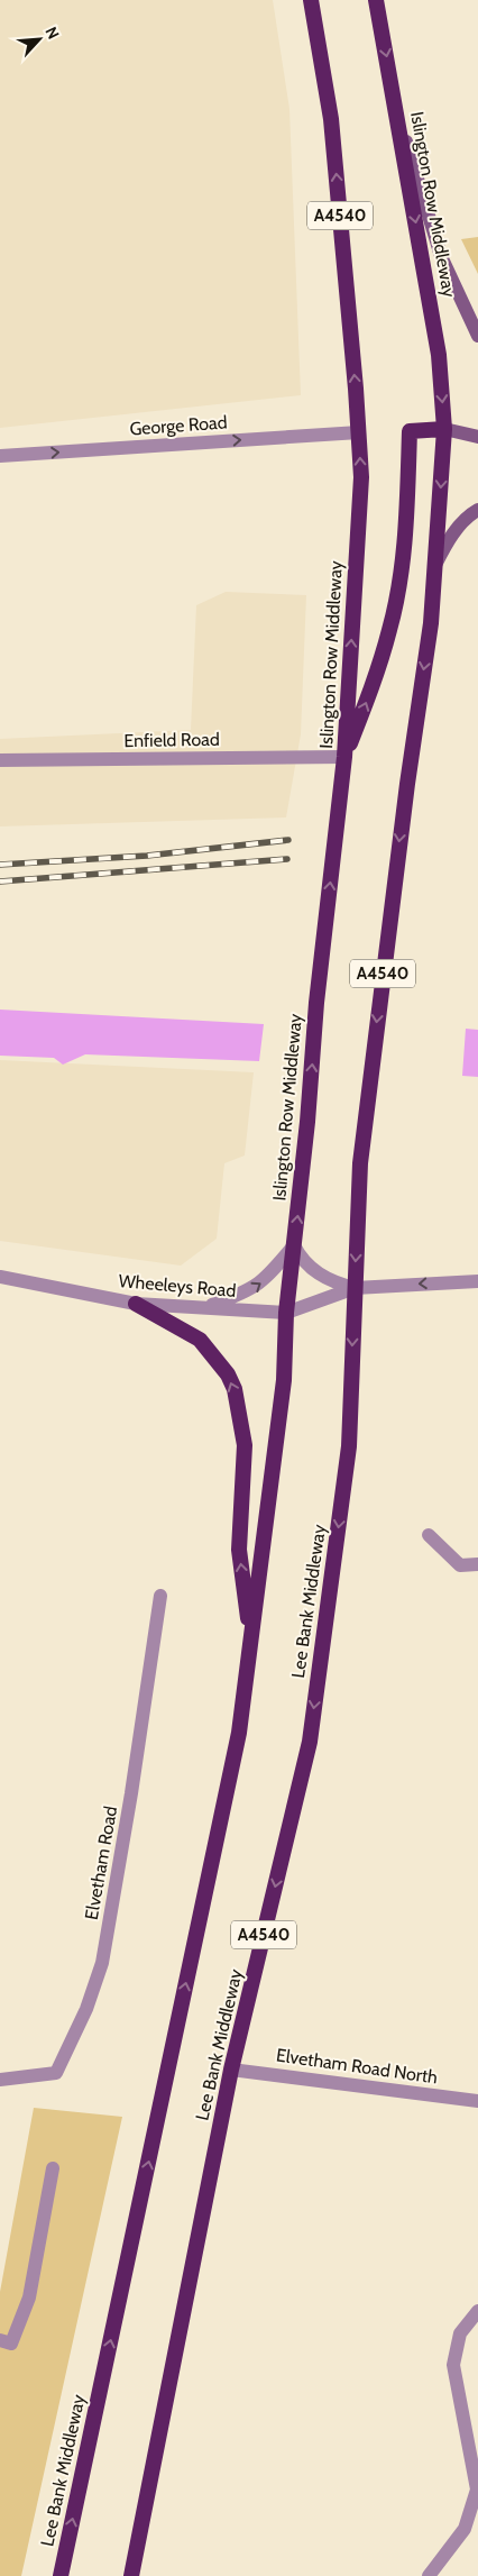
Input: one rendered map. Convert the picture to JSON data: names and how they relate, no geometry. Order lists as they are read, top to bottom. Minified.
{"streets":{"highway":["Islington Row Middleway","A4540","Lee Bank Middleway"],"street":["George Road","Enfield Road","Wheeleys Road","Elvetham Road","Elvetham Road North"]},"crossings":[["Islington Row Middleway","George Road"],["Islington Row Middleway","Enfield Road"],["Islington Row Middleway","Wheeleys Road"],["Islington Row Middleway","Lee Bank Middleway"],["Wheeleys Road","Lee Bank Middleway"],["Lee Bank Middleway","Elvetham Road North"]],"one_way":["George Road"],"north":"top right"}
